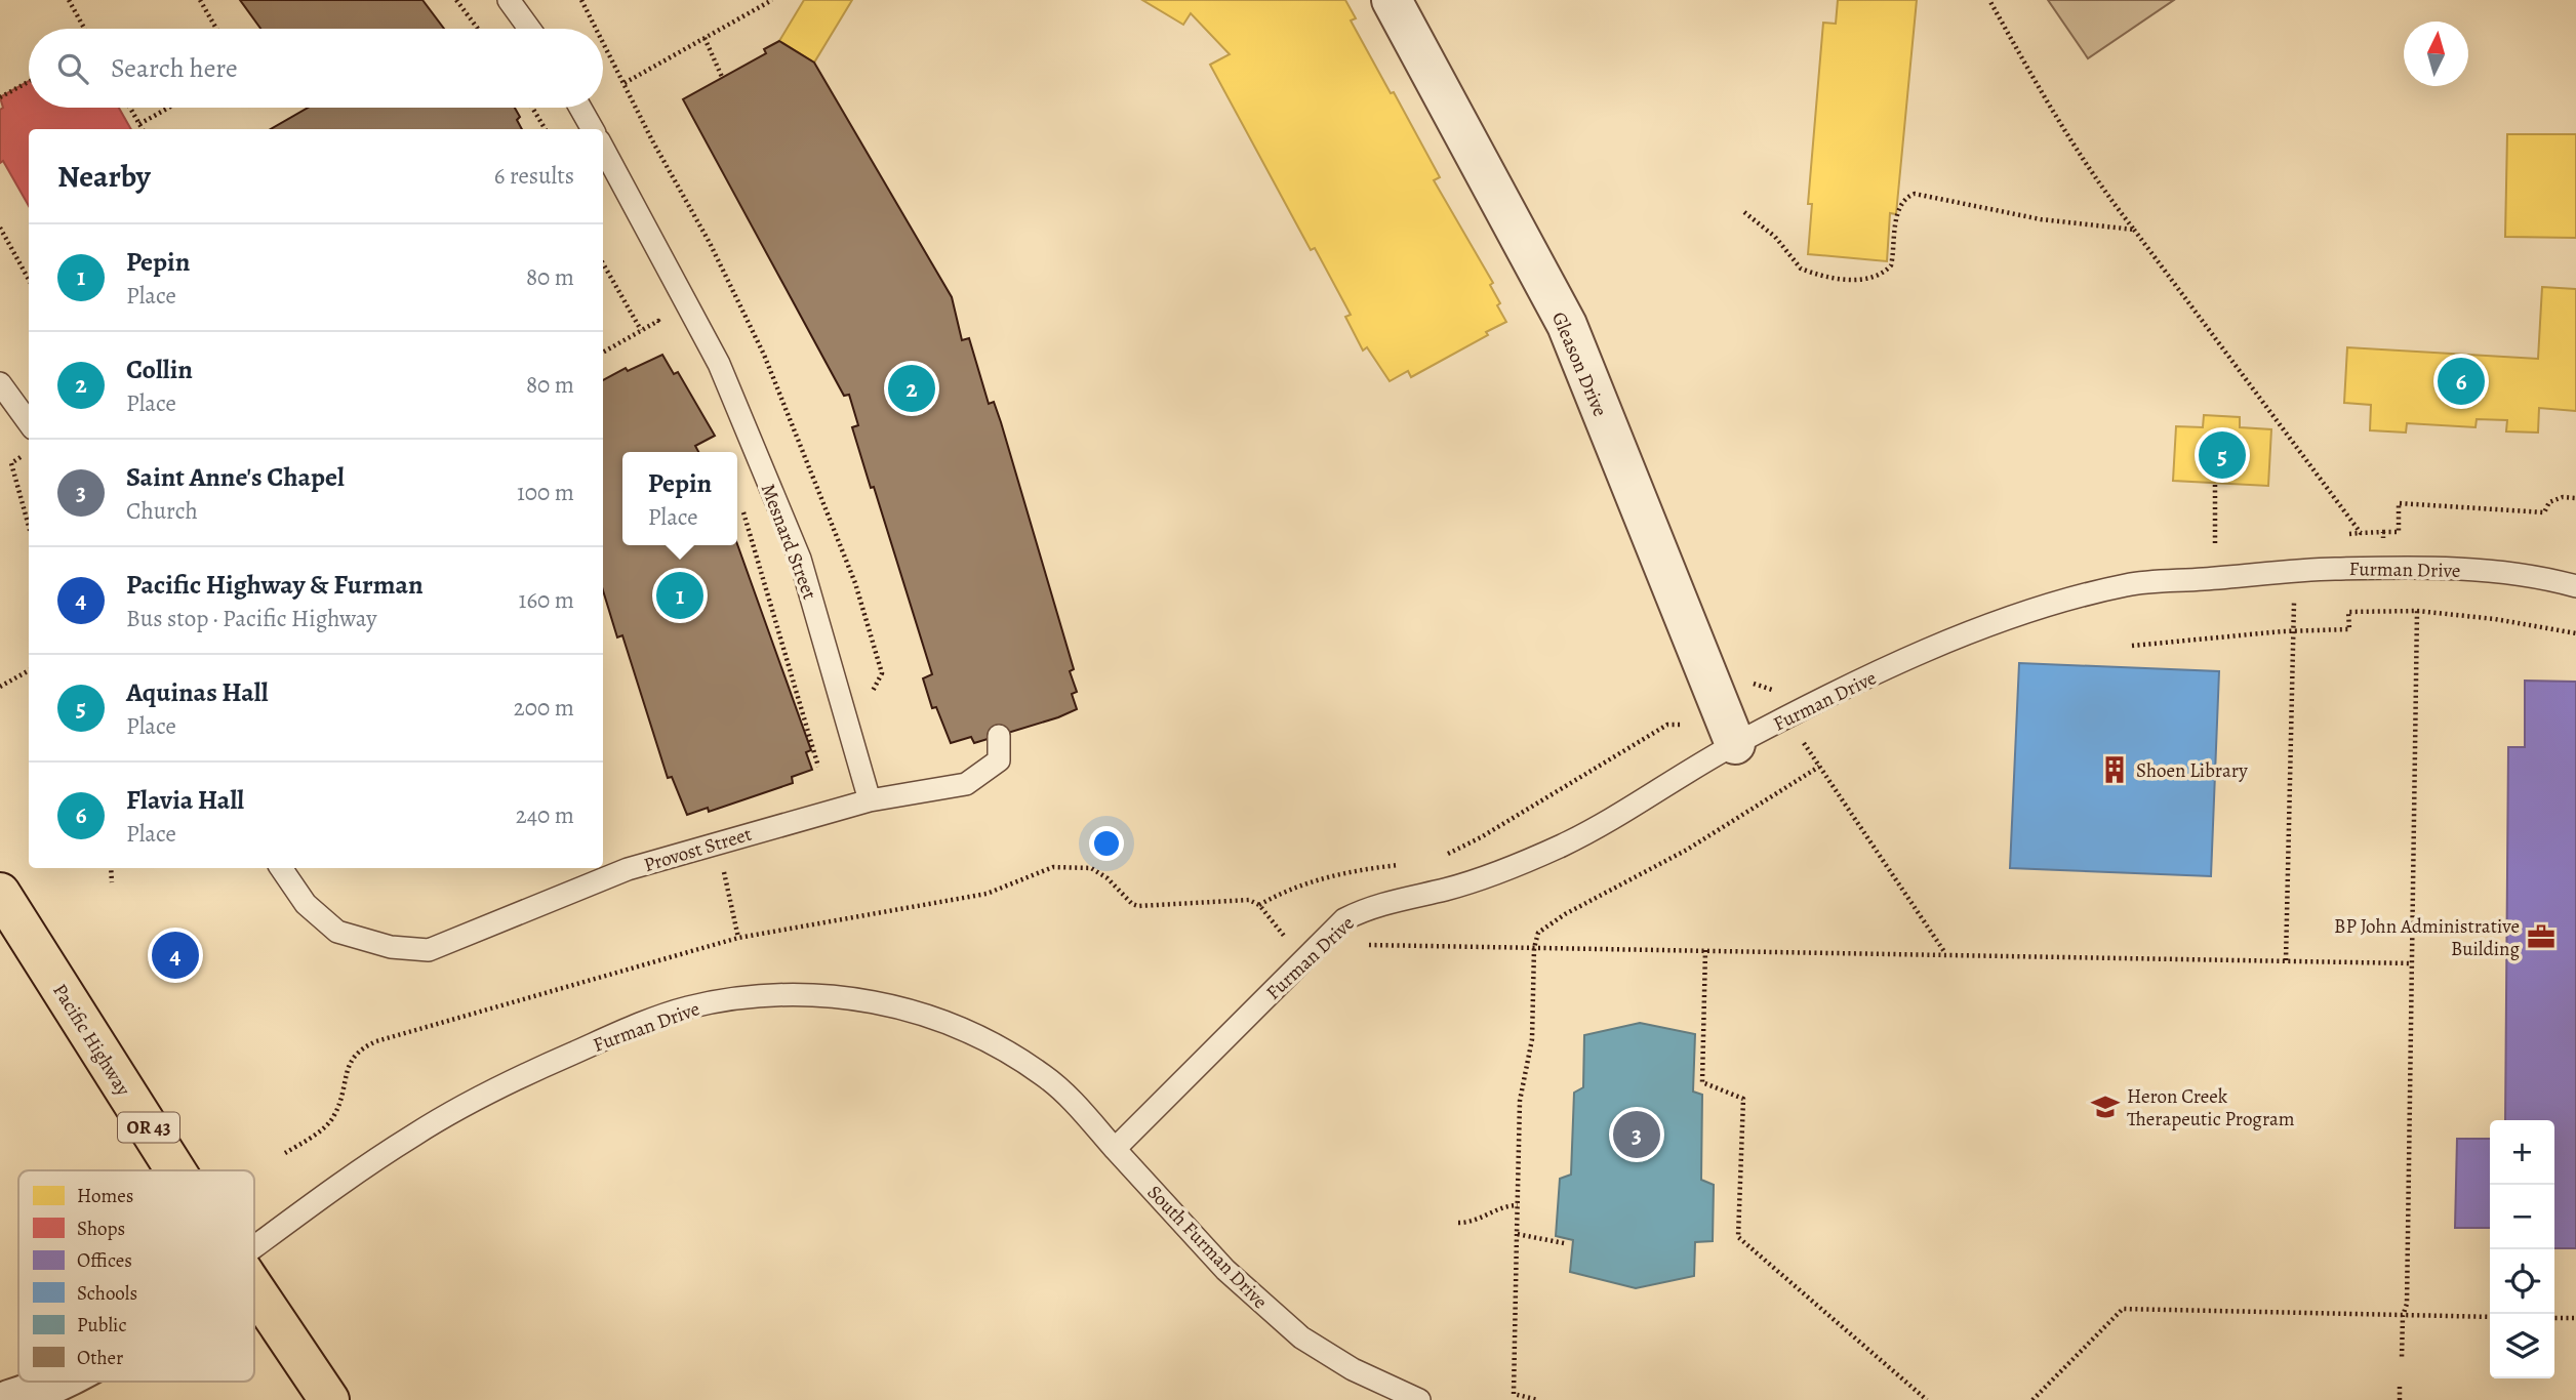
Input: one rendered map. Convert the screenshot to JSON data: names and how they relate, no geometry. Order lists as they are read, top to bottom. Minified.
{"streets":{"main road":["Pacific Highway","OR 43"],"street":["Gleason Drive"],"lane":["Mesnard Street","Furman Drive","Provost Street","South Furman Drive"]},"crossings":[["Gleason Drive","Furman Drive"],["Mesnard Street","Provost Street"],["Furman Drive","South Furman Drive"]],"places":{"building":["Shoen Library"],"office":["BP John Administrative Building"],"school or university":["Heron Creek Therapeutic Program"]},"legend":["Homes","Shops","Offices","Schools","Public","Other"],"north":"top","page":{"search":"Search here","heading":["Nearby","6 results"],"list":[{"mark":"1","name":"Pepin","note":"Place","value":"80 m"},{"mark":"2","name":"Collin","note":"Place","value":"80 m"},{"mark":"3","name":"Saint Anne's Chapel","note":"Church","value":"100 m"},{"mark":"4","name":"Pacific Highway & Furman","note":"Bus stop · Pacific Highway","value":"160 m"},{"mark":"5","name":"Aquinas Hall","note":"Place","value":"200 m"},{"mark":"6","name":"Flavia Hall","note":"Place","value":"240 m"}],"pins":["6","2","5","1","4","3"],"popup":["Pepin","Place"],"map_buttons":["+","−"]}}
